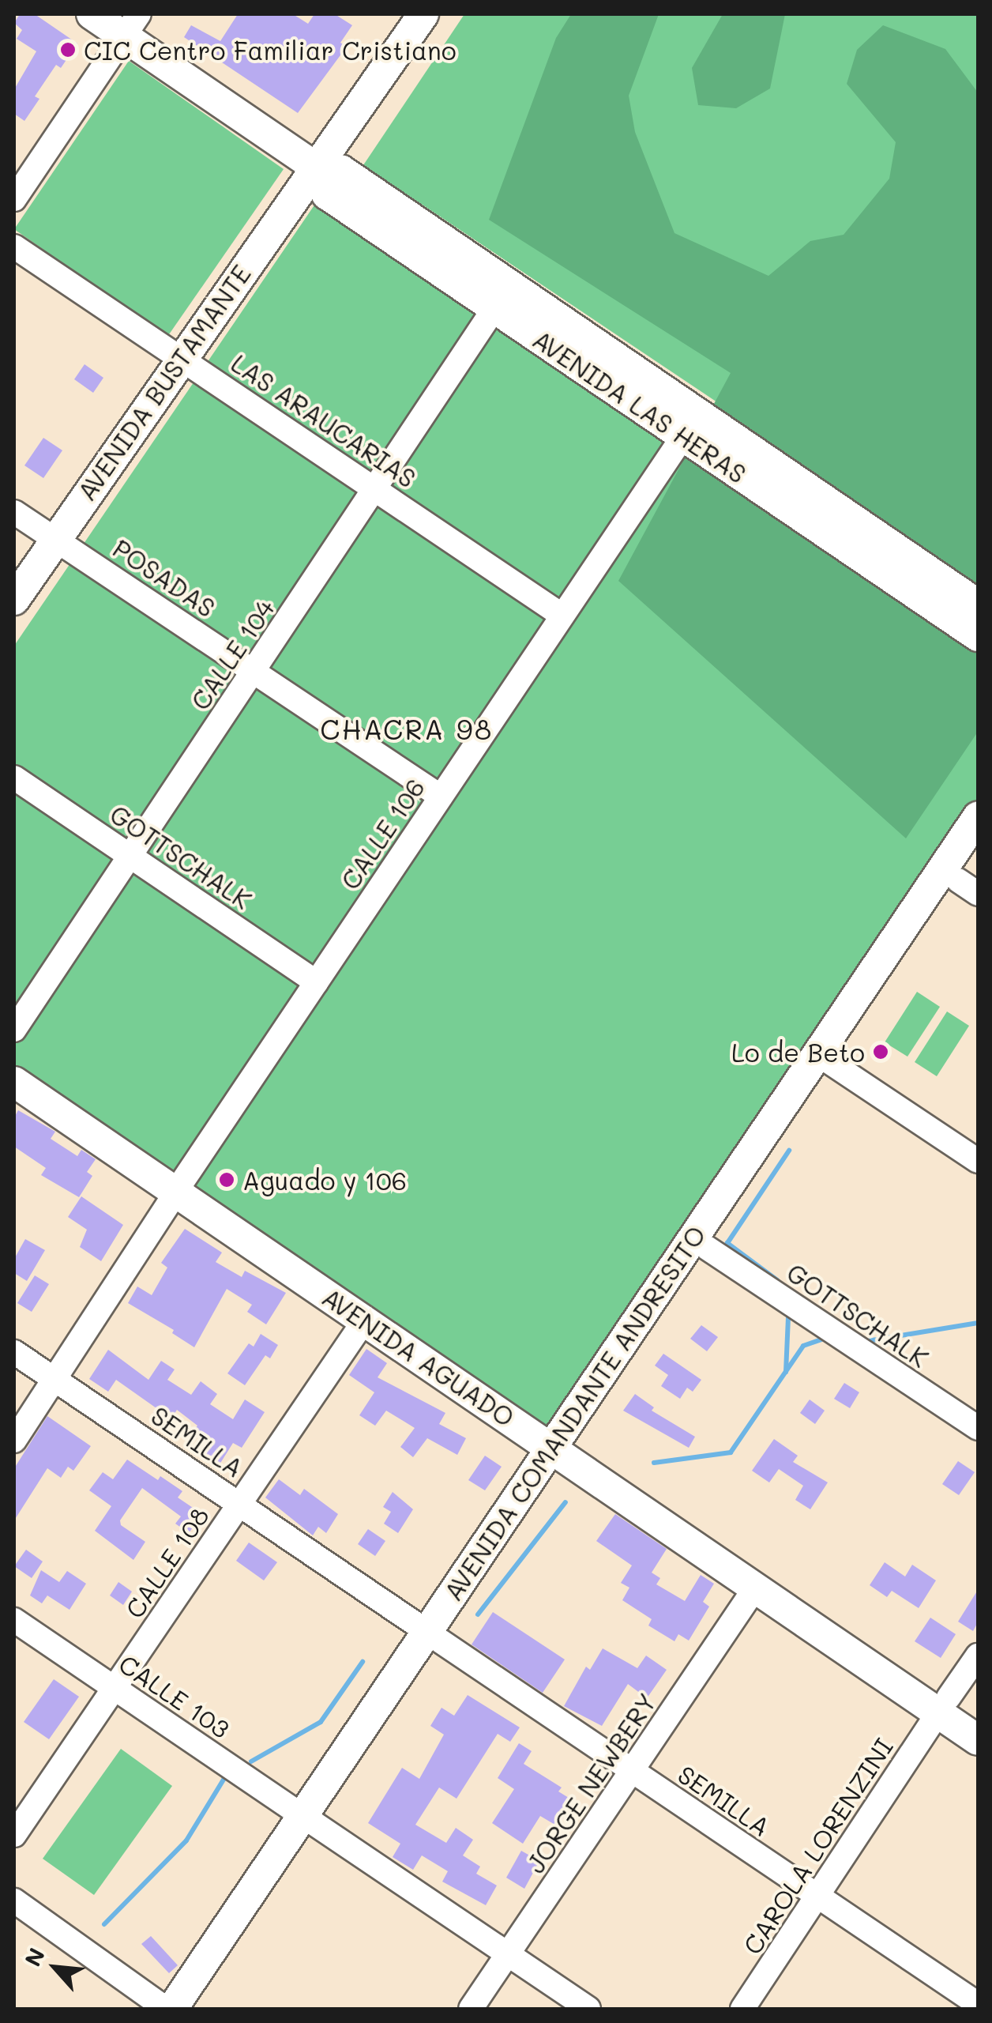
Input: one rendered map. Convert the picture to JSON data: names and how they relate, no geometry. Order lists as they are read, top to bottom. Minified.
{"streets":{"main road":["AVENIDA BUSTAMANTE","AVENIDA LAS HERAS","AVENIDA AGUADO","AVENIDA COMANDANTE ANDRESITO"],"street":["LAS ARAUCARIAS","POSADAS","CALLE 104","CALLE 106","GOTTSCHALK","SEMILLA","CALLE 108","CALLE 103","JORGE NEWBERY","CAROLA LORENZINI"]},"crossings":[["AVENIDA BUSTAMANTE","AVENIDA LAS HERAS"],["AVENIDA BUSTAMANTE","LAS ARAUCARIAS"],["AVENIDA BUSTAMANTE","POSADAS"],["AVENIDA LAS HERAS","CALLE 104"],["AVENIDA LAS HERAS","CALLE 106"],["LAS ARAUCARIAS","CALLE 104"],["LAS ARAUCARIAS","CALLE 106"],["POSADAS","CALLE 104"],["POSADAS","CALLE 106"],["CALLE 104","GOTTSCHALK"],["CALLE 106","GOTTSCHALK"],["CALLE 106","AVENIDA AGUADO"],["CALLE 106","SEMILLA"],["GOTTSCHALK","AVENIDA COMANDANTE ANDRESITO"],["AVENIDA AGUADO","AVENIDA COMANDANTE ANDRESITO"],["AVENIDA AGUADO","CALLE 108"],["AVENIDA AGUADO","JORGE NEWBERY"],["AVENIDA AGUADO","CAROLA LORENZINI"],["AVENIDA COMANDANTE ANDRESITO","SEMILLA"],["AVENIDA COMANDANTE ANDRESITO","CALLE 103"],["SEMILLA","CALLE 108"],["SEMILLA","JORGE NEWBERY"],["SEMILLA","CAROLA LORENZINI"],["CALLE 108","CALLE 103"],["CALLE 103","JORGE NEWBERY"]],"districts":["CHACRA 98"],"places":["CIC Centro Familiar Cristiano","Lo de Beto","Aguado y 106"],"north":"top left"}
